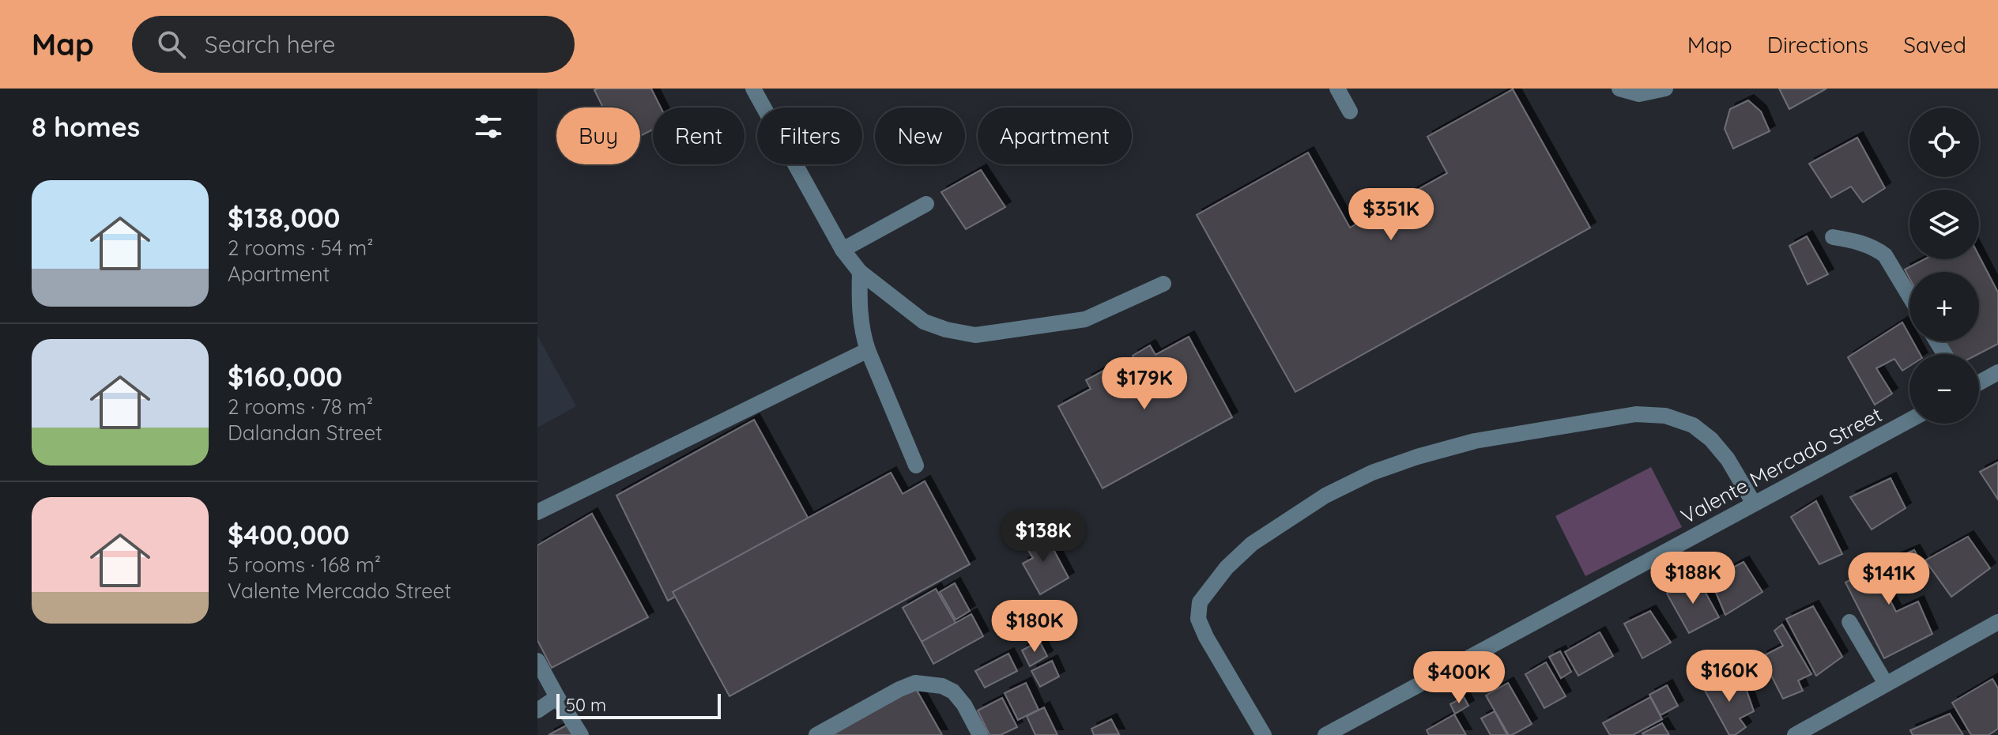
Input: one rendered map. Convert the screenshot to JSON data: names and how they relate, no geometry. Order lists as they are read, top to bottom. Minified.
{"streets":{"street":["Valente Mercado Street"]},"scale_bar":"50 m","page":{"header":"Map","search":"Search here","nav":["Map","Directions","Saved"],"heading":"8 homes","map_buttons":["+","−"],"chip":["Buy","Rent","Filters","New","Apartment"],"list":[{"name":"$138,000","note":"2 rooms · 54 m² · Apartment"},{"name":"$160,000","note":"2 rooms · 78 m² · Dalandan Street"},{"name":"$400,000","note":"5 rooms · 168 m² · Valente Mercado Street"}],"price":["$351K","$179K","$138K","$188K","$141K","$180K","$160K","$400K"],"scale":"50 m"}}
